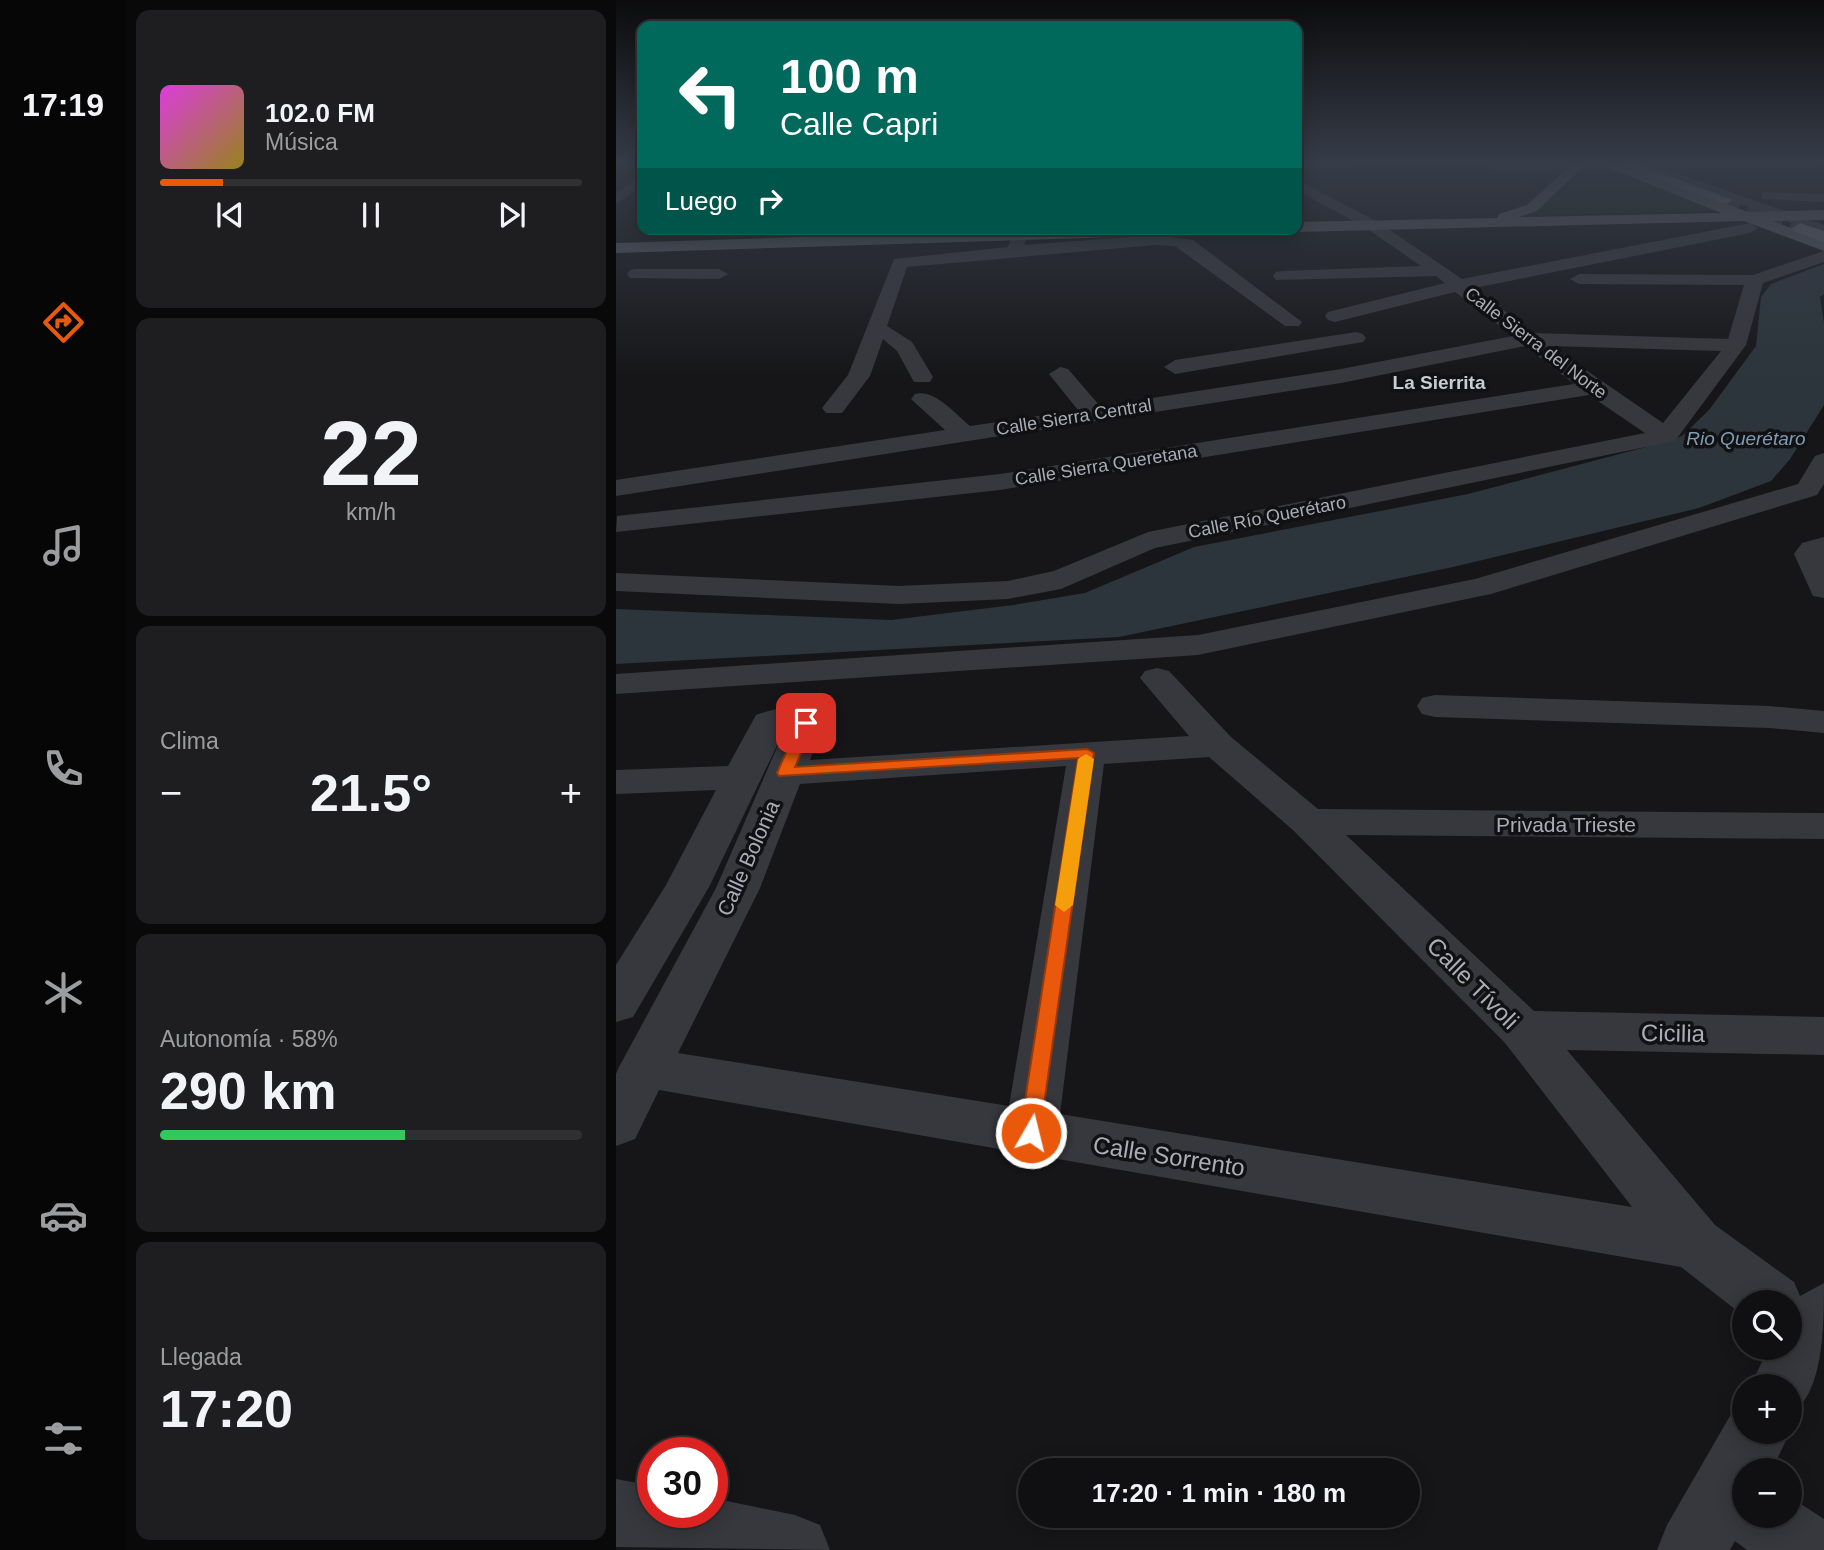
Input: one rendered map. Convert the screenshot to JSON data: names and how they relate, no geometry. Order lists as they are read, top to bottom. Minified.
{"streets":{"street":["Calle Sierra del Norte","Calle Sierra Central","Calle Sierra Queretana","Calle Río Querétaro","Privada Trieste","Calle Bolonia","Calle Tívoli","Cicilia","Calle Sorrento"]},"crossings":[["Calle Sierra del Norte","Calle Sierra Central"],["Calle Sierra del Norte","Calle Sierra Queretana"],["Calle Sierra del Norte","Calle Río Querétaro"],["Privada Trieste","Calle Tívoli"],["Calle Bolonia","Calle Sorrento"],["Calle Tívoli","Cicilia"],["Calle Tívoli","Calle Sorrento"]],"districts":["La Sierrita"],"water":["Rio Querétaro"],"page":{"tabs":"17:19","turn":["100 m","Calle Capri"],"song":["102.0 FM","Música"],"then":"Luego","tile":[["22","km/h"],"Clima",["Autonomía · 58%","290 km"],["Llegada","17:20"]],"heat":["−","21.5°","+"],"map_buttons":["+","−"],"limit":"30","trip":"17:20 · 1 min · 180 m"}}
